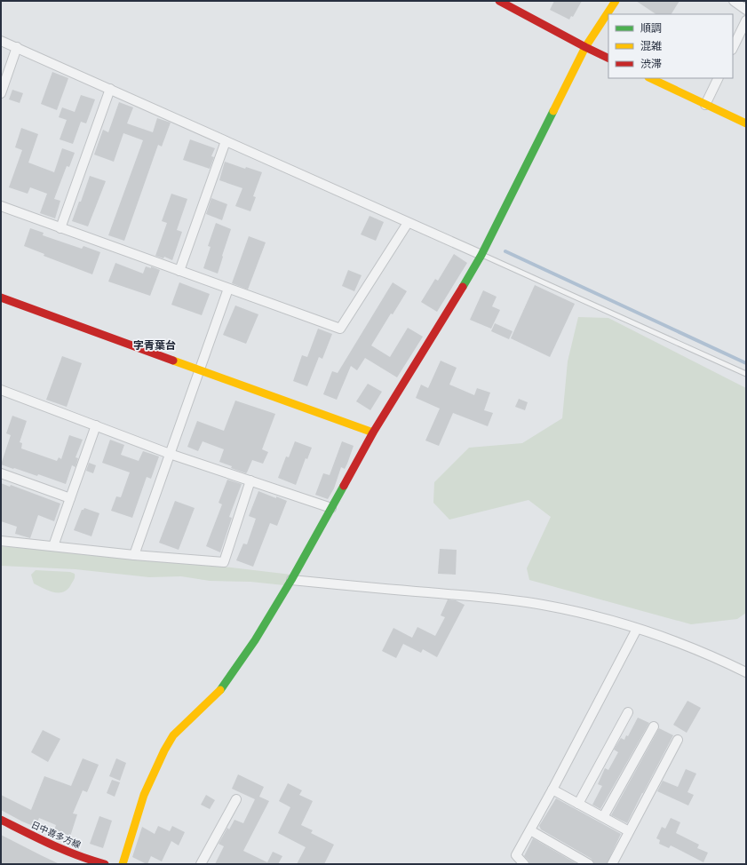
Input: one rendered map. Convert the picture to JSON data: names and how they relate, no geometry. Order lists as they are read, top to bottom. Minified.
{"streets":{"street":["日中喜多方線"]},"districts":["字青葉台"],"legend":["順調","混雑","渋滞"]}
